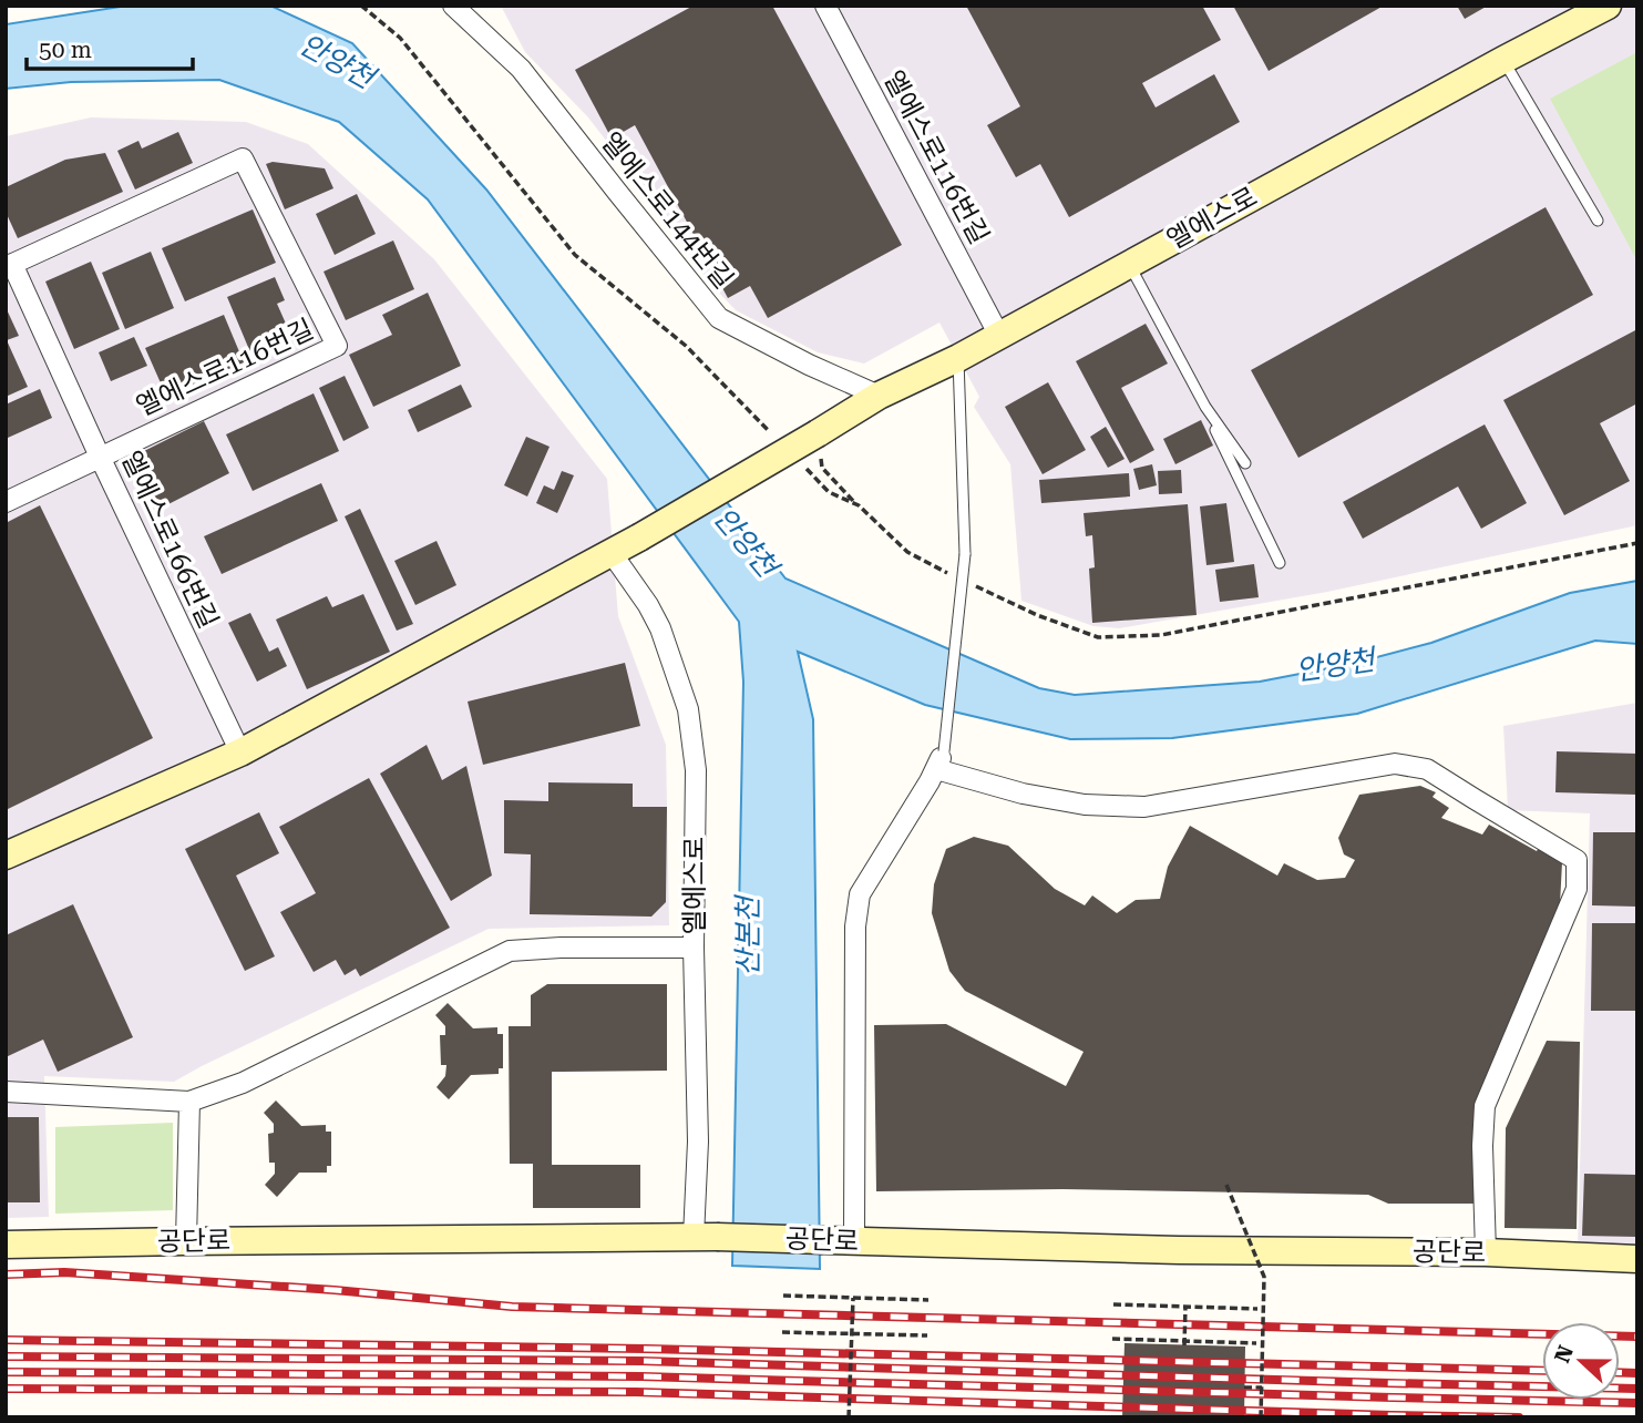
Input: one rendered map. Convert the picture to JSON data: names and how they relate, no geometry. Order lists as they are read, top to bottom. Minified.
{"streets":{"street":["엘에스로116번길","엘에스로144번길","엘에스로","엘에스로166번길","공단로"]},"crossings":[["엘에스로116번길","엘에스로"],["엘에스로116번길","엘에스로166번길"],["엘에스로144번길","엘에스로"],["엘에스로","공단로"]],"water":["안양천","산본천"],"scale_bar":"50 m","north":"left"}
